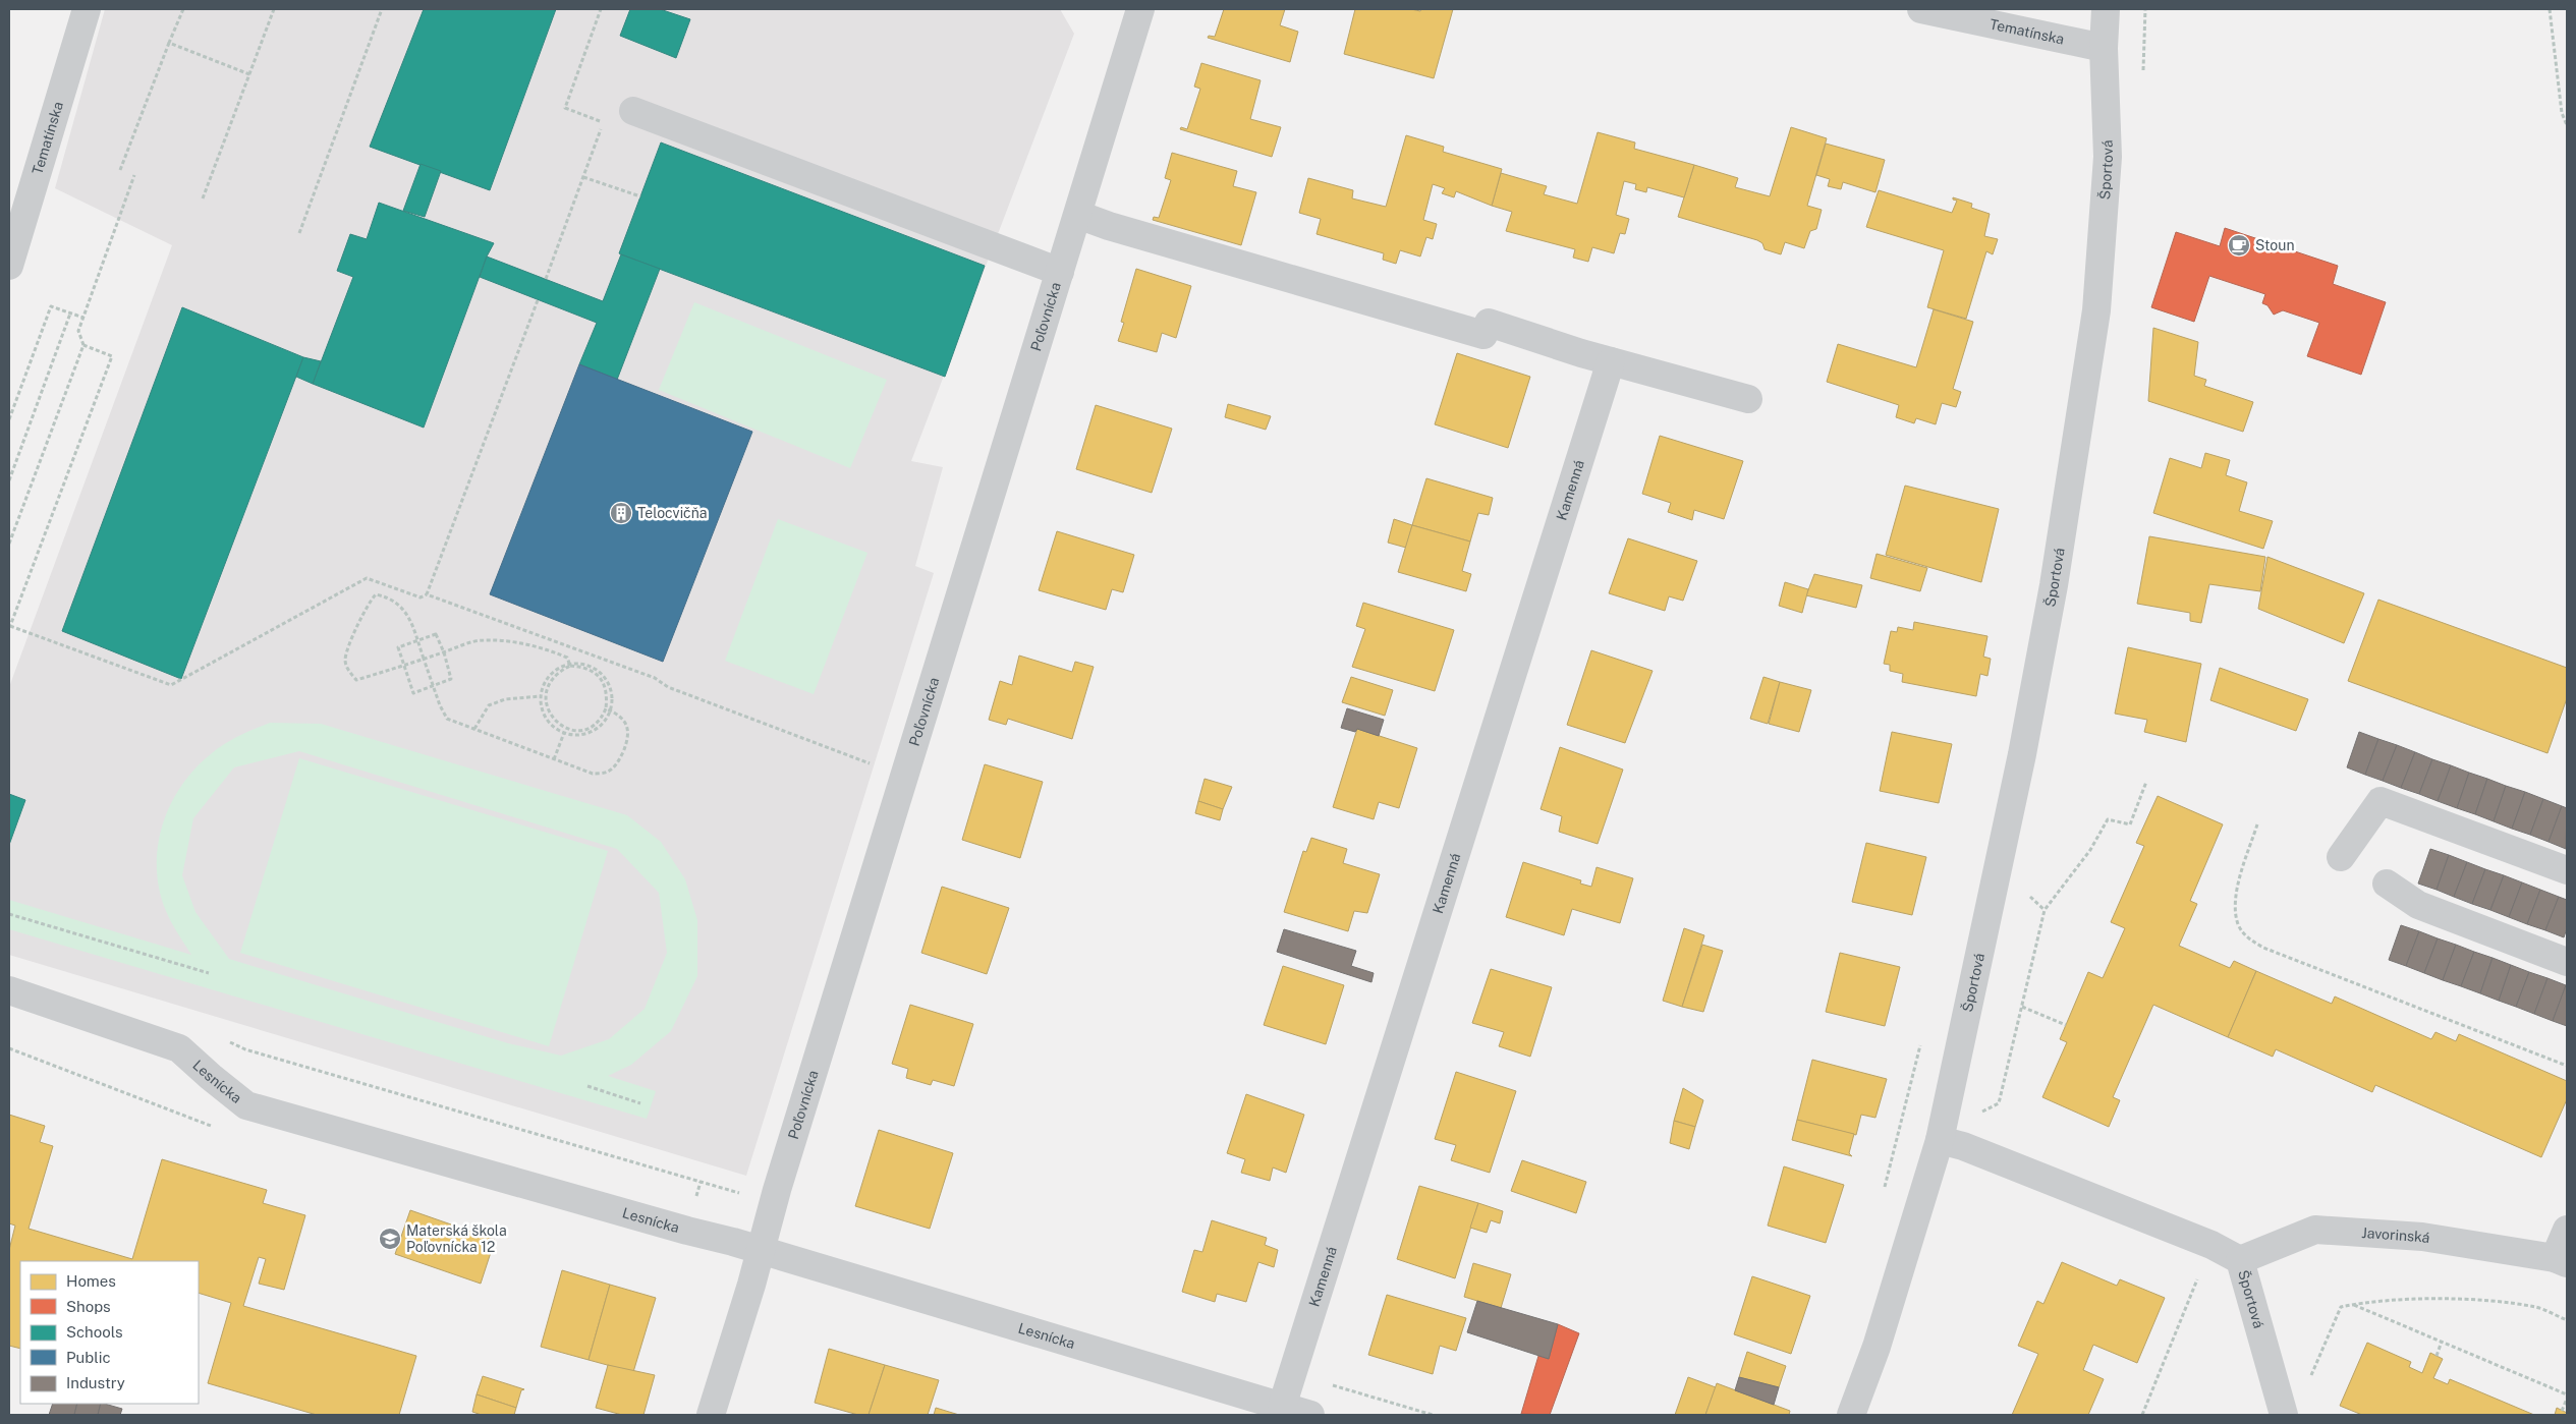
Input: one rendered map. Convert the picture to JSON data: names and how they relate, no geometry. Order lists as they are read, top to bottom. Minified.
{"streets":{"street":["Tematínska","Športová","Poľovnícka","Kamenná","Lesnícka","Javorinská"]},"crossings":[["Tematínska","Športová"],["Športová","Javorinská"],["Poľovnícka","Lesnícka"],["Kamenná","Lesnícka"]],"places":{"cafe":["Stoun"],"building":["Telocvičňa"],"school or university":["Materská škola Poľovnícka 12"]},"legend":["Homes","Shops","Schools","Public","Industry"]}
